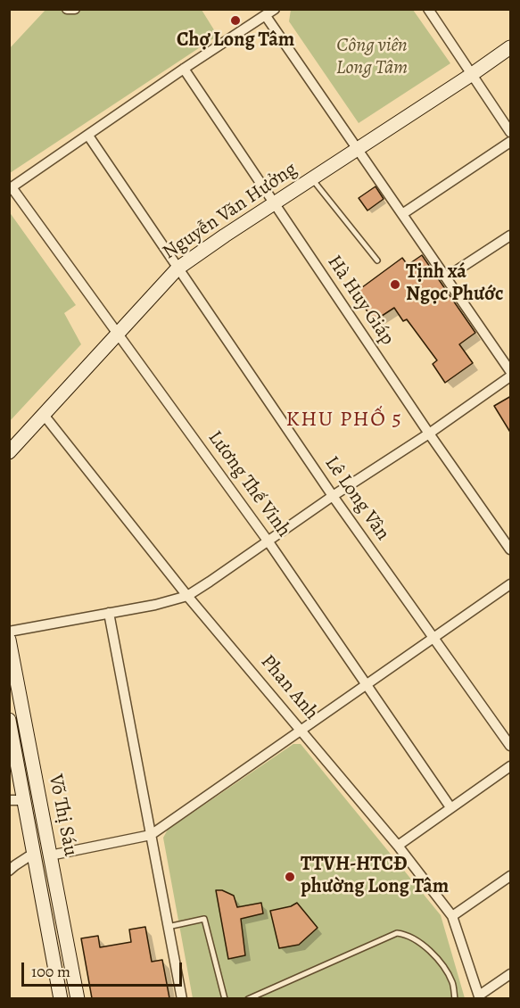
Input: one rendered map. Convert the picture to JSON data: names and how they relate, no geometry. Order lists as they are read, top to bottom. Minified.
{"streets":{"street":["Nguyễn Văn Hưởng","Hà Huy Giáp","Lương Thế Vinh","Lê Long Vân","Phan Anh","Võ Thị Sáu"]},"crossings":[["Nguyễn Văn Hưởng","Hà Huy Giáp"],["Nguyễn Văn Hưởng","Lương Thế Vinh"],["Nguyễn Văn Hưởng","Lê Long Vân"],["Nguyễn Văn Hưởng","Phan Anh"]],"districts":["KHU PHỐ 5"],"parks":["Công viên Long Tâm"],"places":["Chợ Long Tâm","Tịnh xá Ngọc Phước","TTVH-HTCĐ phường Long Tâm"],"scale_bar":"100 m"}
